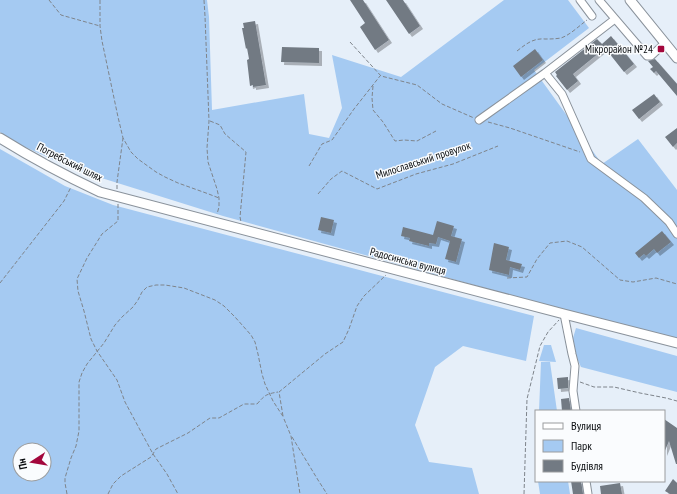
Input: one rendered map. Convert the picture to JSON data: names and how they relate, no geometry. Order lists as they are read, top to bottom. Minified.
{"streets":{"main road":["Погребський шлях","Радосинська вулиця"],"path":["Милославський провулок"]},"crossings":[["Погребський шлях","Радосинська вулиця"]],"places":{"transit":["Мікрорайон №24"]},"legend":["Вулиця","Парк","Будівля"],"north":"left"}
